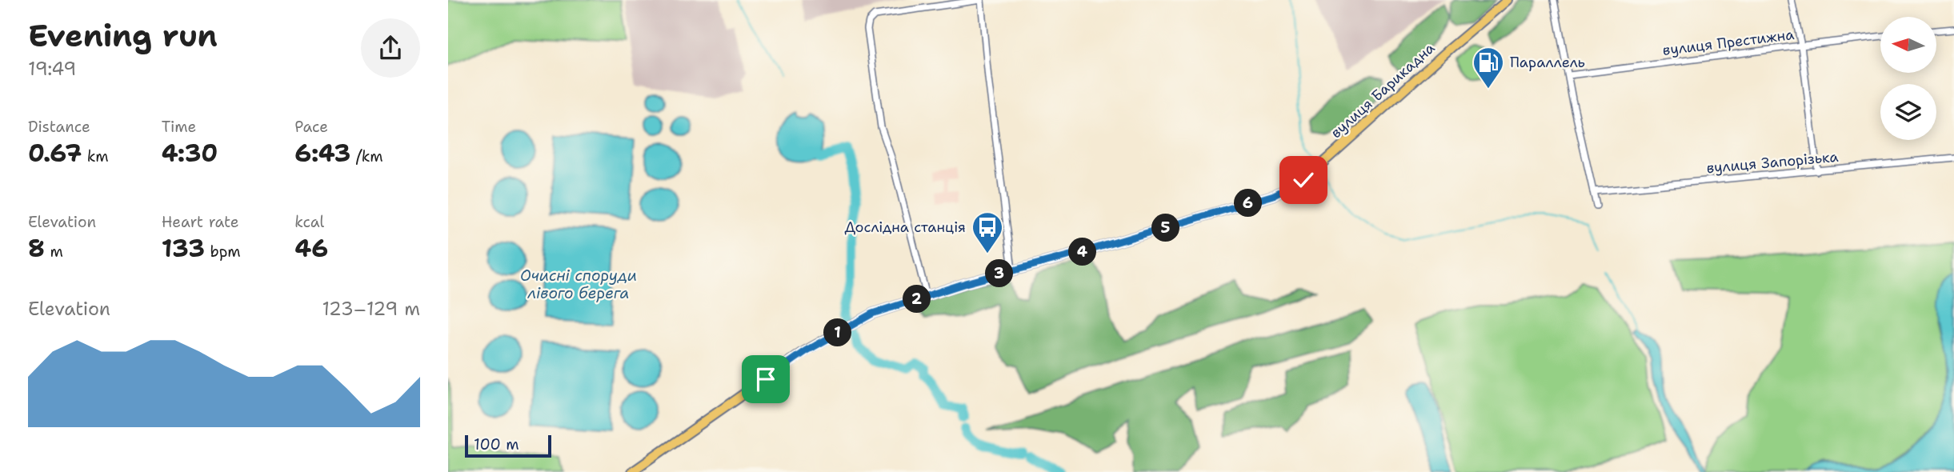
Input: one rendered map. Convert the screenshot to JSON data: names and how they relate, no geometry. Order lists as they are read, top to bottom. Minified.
{"streets":{"main road":["вулиця Барикадна"],"street":["вулиця Престижна","вулиця Запорізька"]},"water":["Очисні споруди лівого берега"],"places":{"fuel station":["Параллель"],"bus stop":["Дослідна станція"]},"scale_bar":"100 m","north":"left","page":{"heading":["Evening run","19:49"],"stats":[["Distance","0.67 km"],["Time","4:30"],["Pace","6:43 /km"],["Elevation","8 m"],["Heart rate","133 bpm"],["kcal","46"]],"pins":["6","5","4","3","2","1"],"chart":["Elevation","123–129 m"],"scale":"100 m"}}
